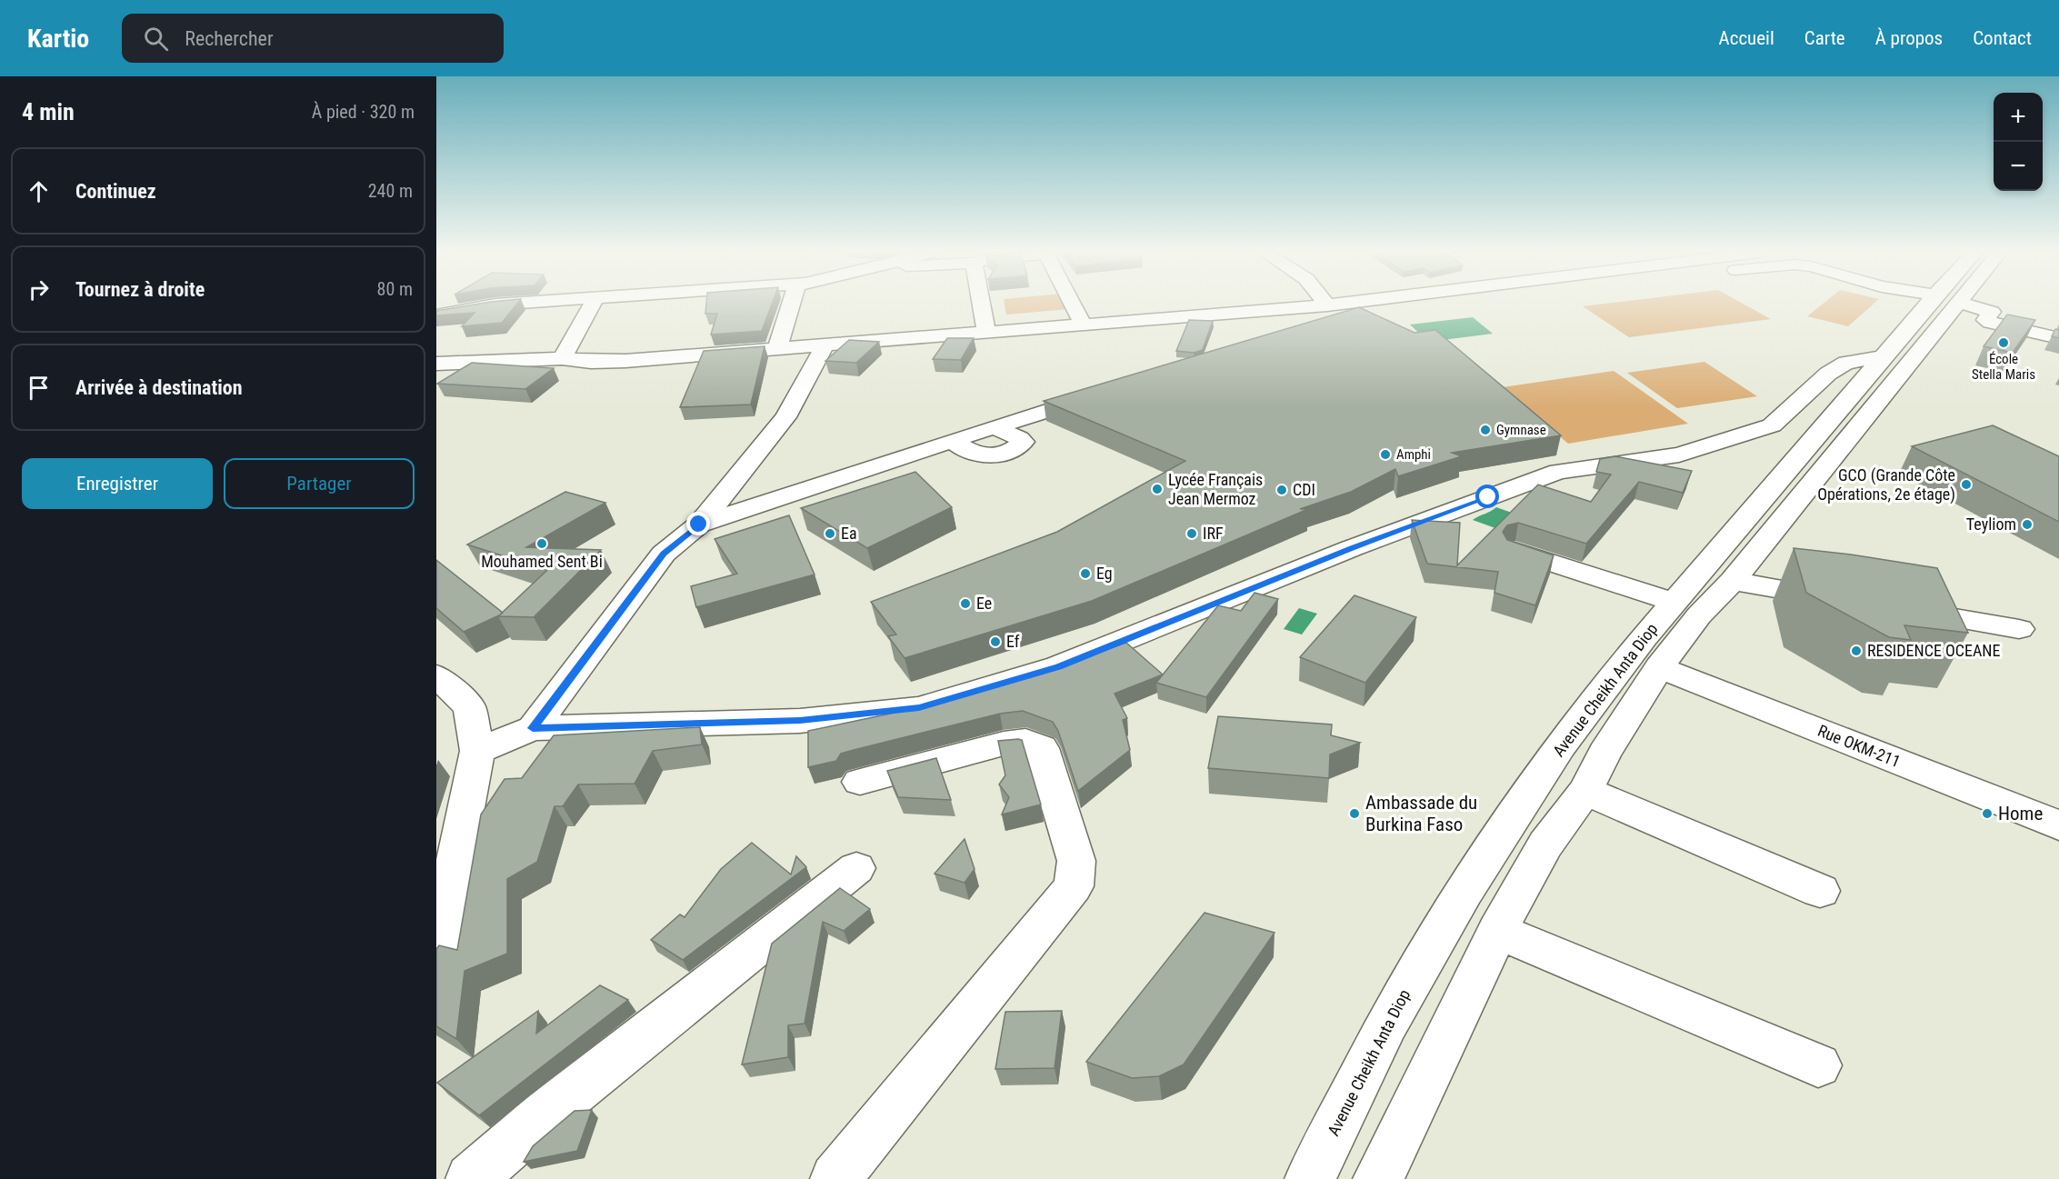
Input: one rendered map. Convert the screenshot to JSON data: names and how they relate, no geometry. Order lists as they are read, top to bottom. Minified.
{"streets":{"street":["Avenue Cheikh Anta Diop","Rue OKM-211"]},"crossings":[["Avenue Cheikh Anta Diop","Rue OKM-211"]],"places":["École Stella Maris","Gymnase","Amphi","GCO (Grande Côte Opérations, 2e étage)","Lycée Français Jean Mermoz","CDI","Teyliom","Ea","IRF","Mouhamed Sent Bi","Eg","Ee","Ef","RESIDENCE OCEANE","Ambassade du Burkina Faso","Home"],"page":{"header":"Kartio","search":"Rechercher","nav":["Accueil","Carte","À propos","Contact"],"heading":["4 min","À pied · 320 m"],"map_buttons":["+","−"],"list":[["Continuez","240 m"],["Tournez à droite","80 m"],"Arrivée à destination"],"buttons":["Enregistrer","Partager"]}}
